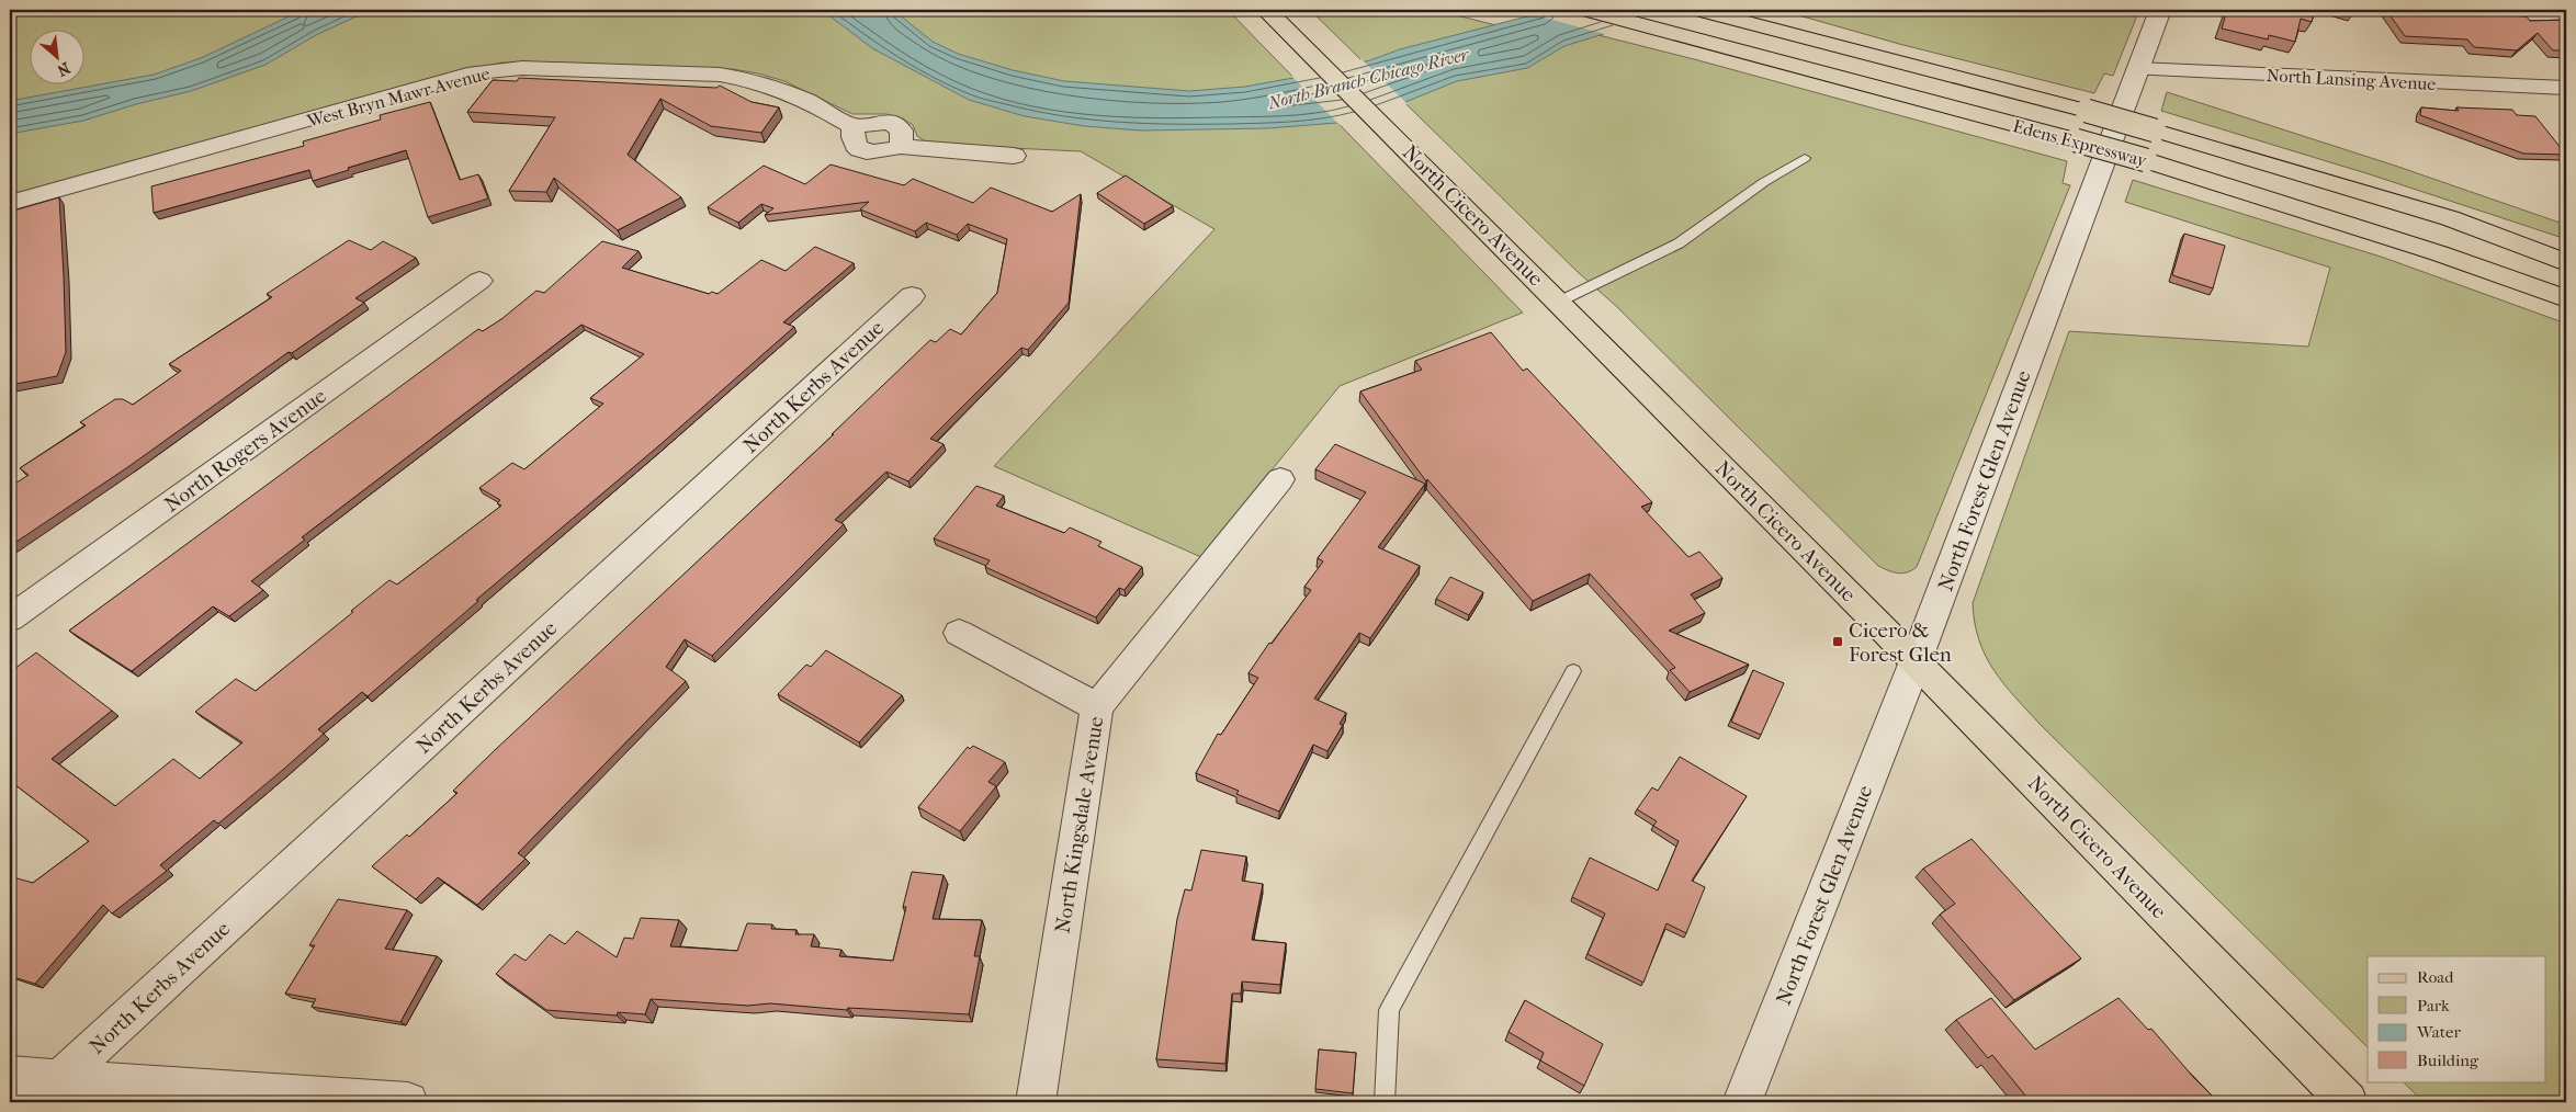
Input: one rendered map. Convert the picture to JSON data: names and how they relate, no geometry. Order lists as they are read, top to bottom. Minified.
{"streets":{"main road":["Edens Expressway","North Cicero Avenue"],"street":["North Lansing Avenue","West Bryn Mawr Avenue","North Kerbs Avenue","North Rogers Avenue","North Forest Glen Avenue","North Kingsdale Avenue"]},"crossings":[["North Lansing Avenue","North Forest Glen Avenue"],["North Cicero Avenue","North Forest Glen Avenue"]],"water":["North Branch Chicago River"],"places":{"transit":["Cicero & Forest Glen"]},"legend":["Road","Park","Water","Building"],"north":"bottom right"}
